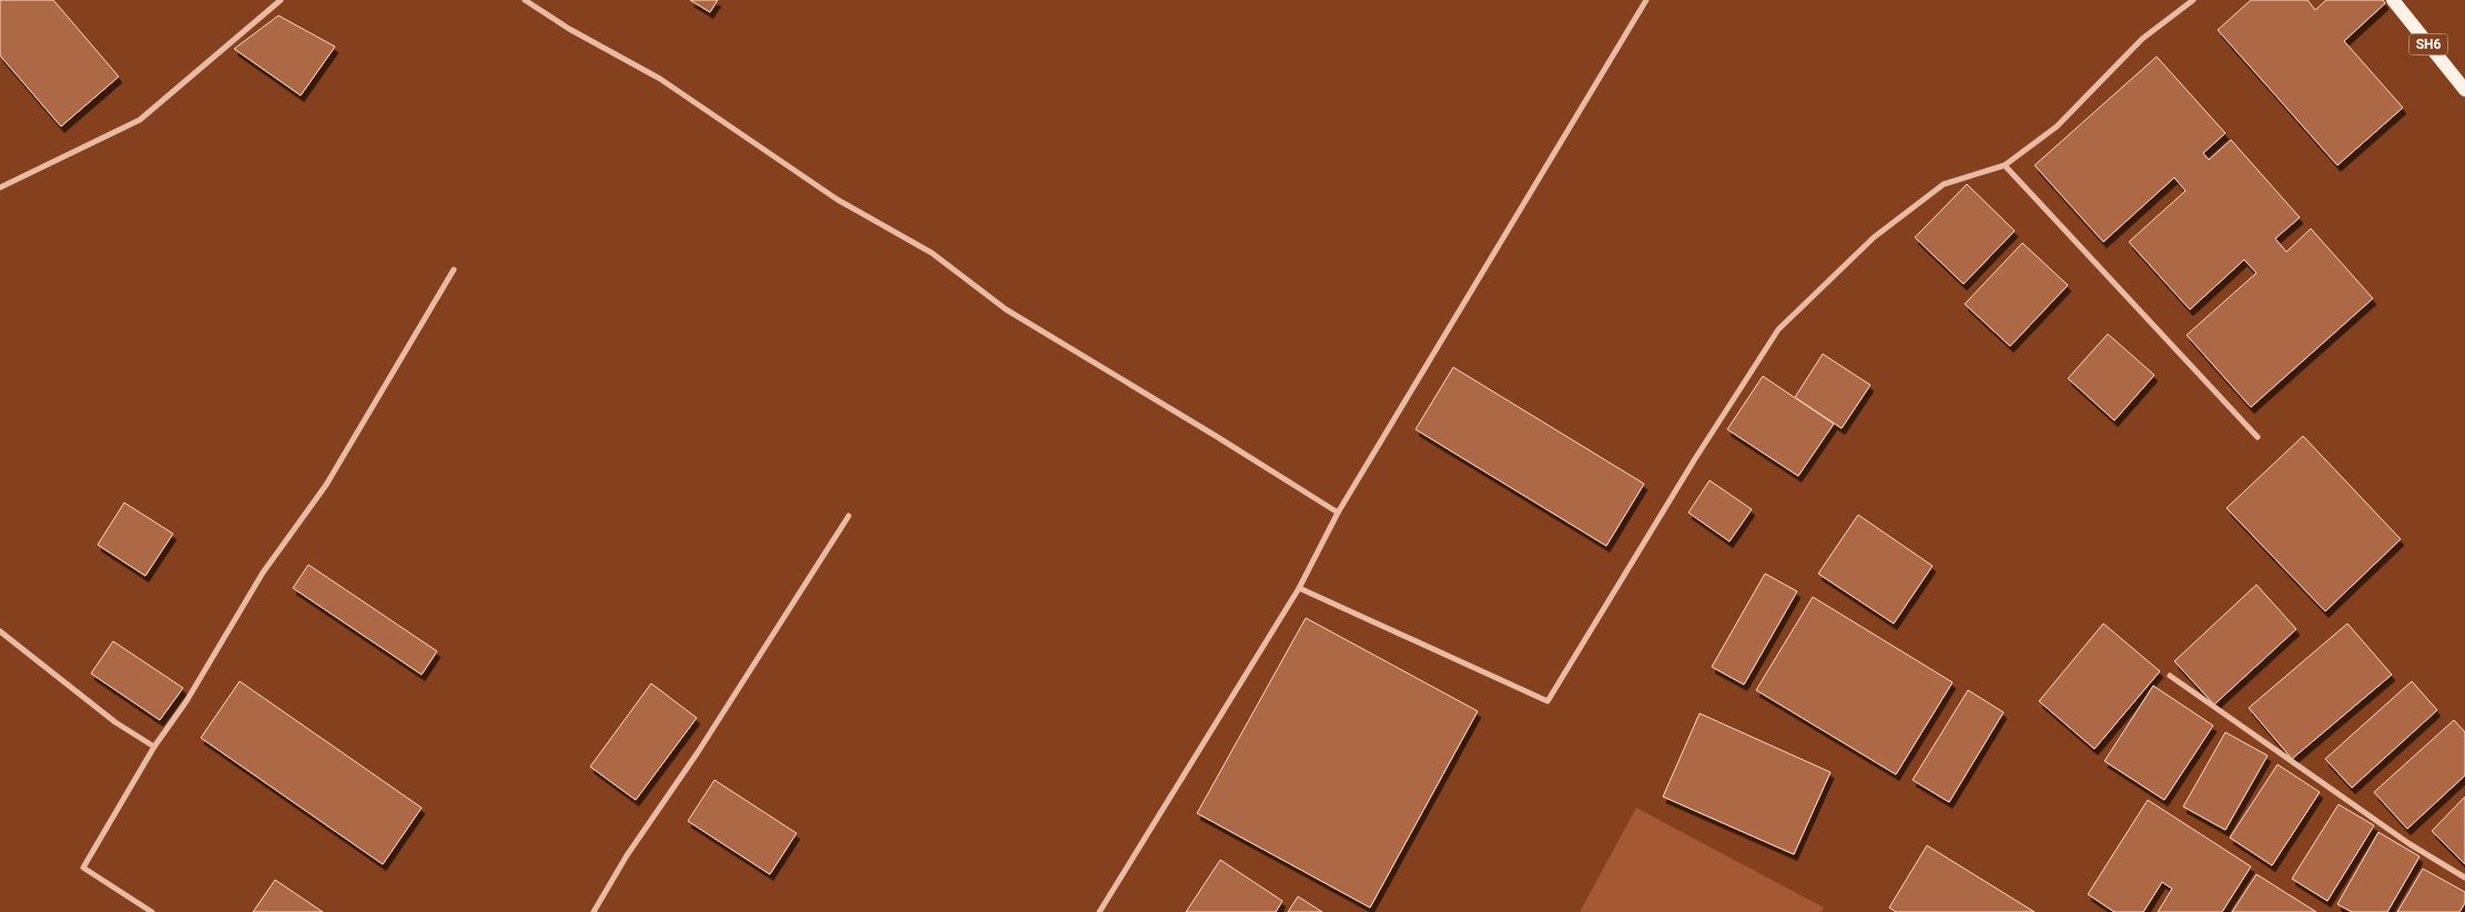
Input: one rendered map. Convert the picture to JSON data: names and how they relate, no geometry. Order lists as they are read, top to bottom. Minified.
{"streets":{"main road":["SH6"]}}
